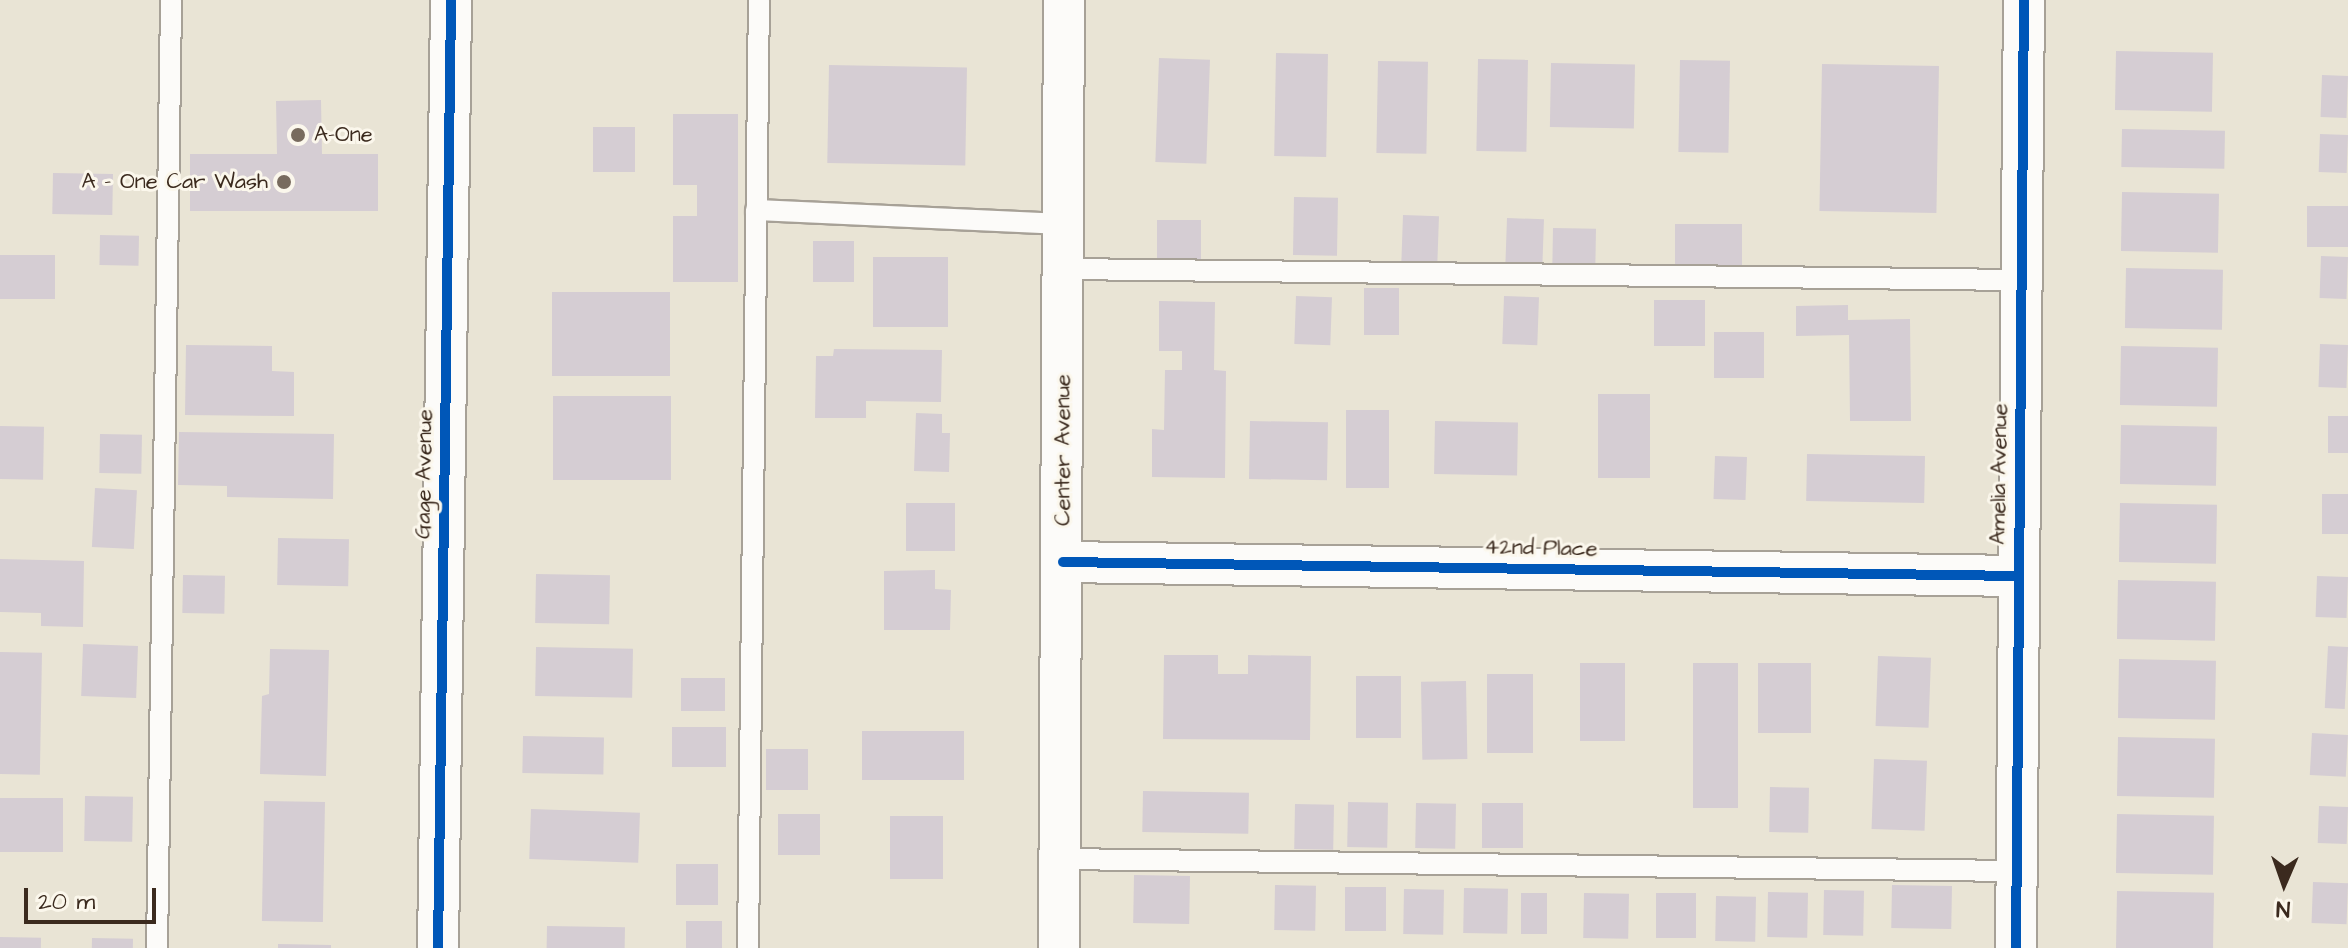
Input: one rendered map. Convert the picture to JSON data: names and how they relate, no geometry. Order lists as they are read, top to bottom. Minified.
{"streets":{"street":["Center Avenue","Gage Avenue","Amelia Avenue","42nd Place"]},"crossings":[["Center Avenue","42nd Place"],["Amelia Avenue","42nd Place"]],"places":["A-One","A - One Car Wash"],"scale_bar":"20 m","north":"bottom"}
